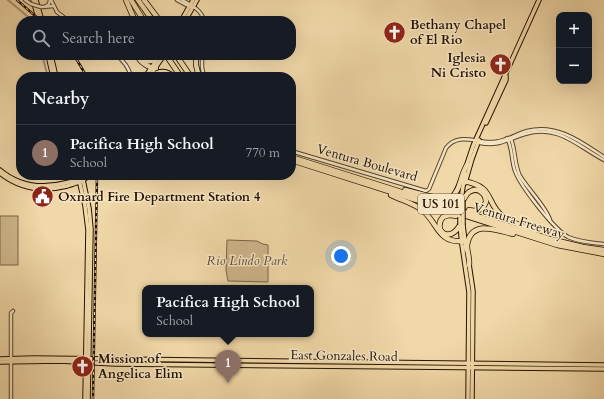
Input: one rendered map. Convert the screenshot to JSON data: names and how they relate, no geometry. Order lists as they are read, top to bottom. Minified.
{"streets":{"highway":["US 101","Ventura Freeway"],"main road":["East Gonzales Road"],"street":["Ventura Boulevard"]},"parks":["Rio Lindo Park"],"places":{"church":["Bethany Chapel of El Rio","Iglesia Ni Cristo","Mission of Angelica Elim"],"public building":["Oxnard Fire Department Station 4"]},"page":{"map_buttons":["+","−"],"search":"Search here","heading":"Nearby","list":[{"mark":"1","name":"Pacifica High School","note":"School","value":"770 m"}],"popup":["Pacifica High School","School"],"pins":"1"}}
